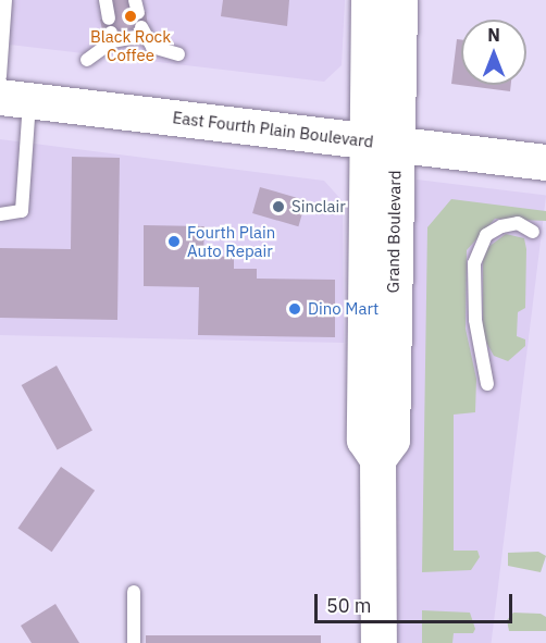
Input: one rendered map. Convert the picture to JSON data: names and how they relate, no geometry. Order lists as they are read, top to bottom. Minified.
{"streets":{"main road":["East Fourth Plain Boulevard","Grand Boulevard"]},"crossings":[["East Fourth Plain Boulevard","Grand Boulevard"]],"places":["Black Rock Coffee","Sinclair","Fourth Plain Auto Repair","Dino Mart"],"scale_bar":"50 m","north":"top"}
